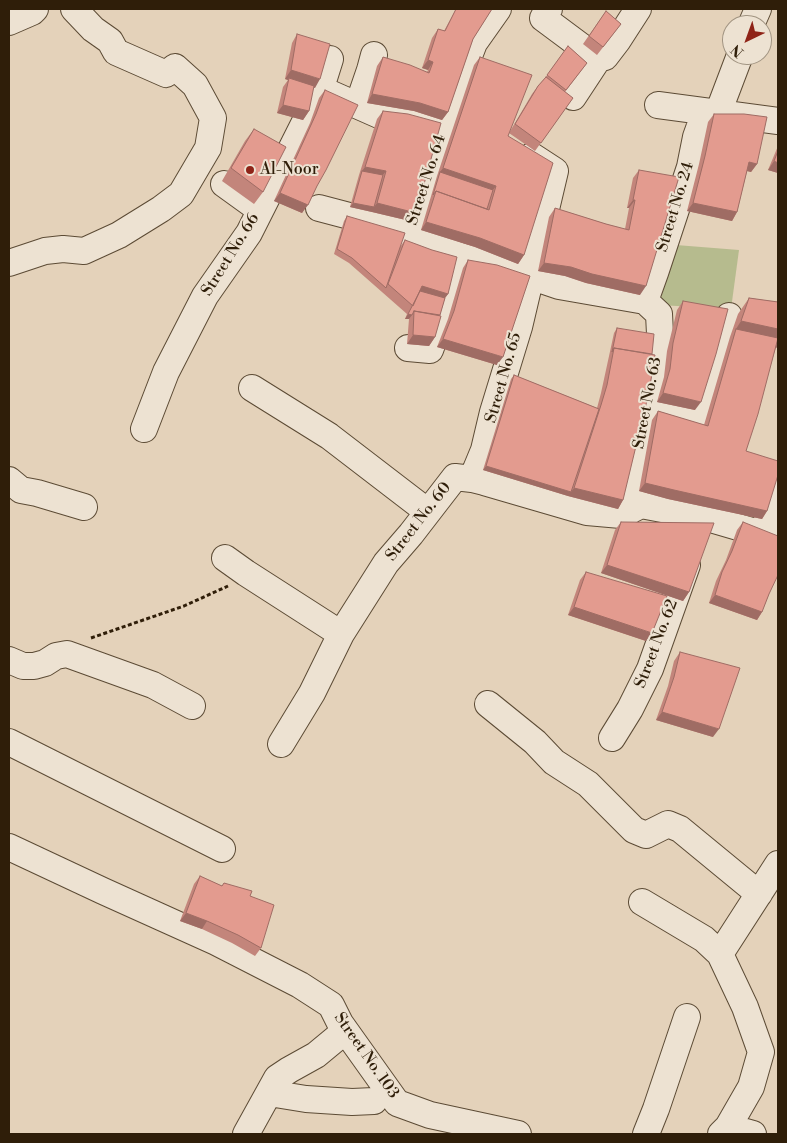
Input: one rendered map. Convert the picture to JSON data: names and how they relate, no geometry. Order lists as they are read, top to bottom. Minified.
{"streets":{"street":["Street No. 64","Street No. 24","Street No. 66","Street No. 65","Street No. 63","Street No. 60","Street No. 62","Street No. 103"]},"crossings":[["Street No. 64","Street No. 24"],["Street No. 64","Street No. 65"],["Street No. 64","Street No. 63"],["Street No. 24","Street No. 63"],["Street No. 65","Street No. 60"],["Street No. 63","Street No. 60"],["Street No. 60","Street No. 62"]],"places":["Al-Noor"],"north":"bottom left"}
